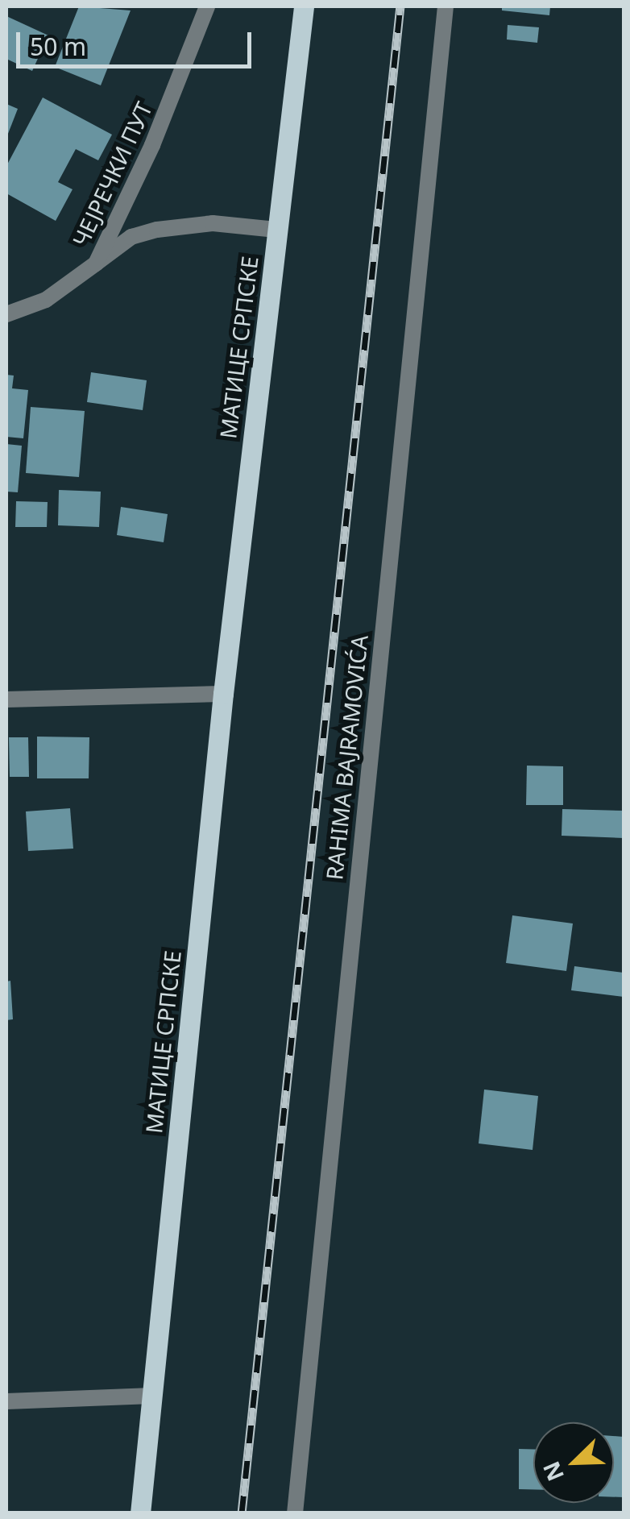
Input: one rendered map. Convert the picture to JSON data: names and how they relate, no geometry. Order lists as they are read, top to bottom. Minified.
{"streets":{"main road":["МАТИЦЕ СРПСКЕ"],"street":["ЧЕЈРЕЧКИ ПУТ","RAHIMA BAJRAMOVIĆA"]},"scale_bar":"50 m","north":"bottom left"}
